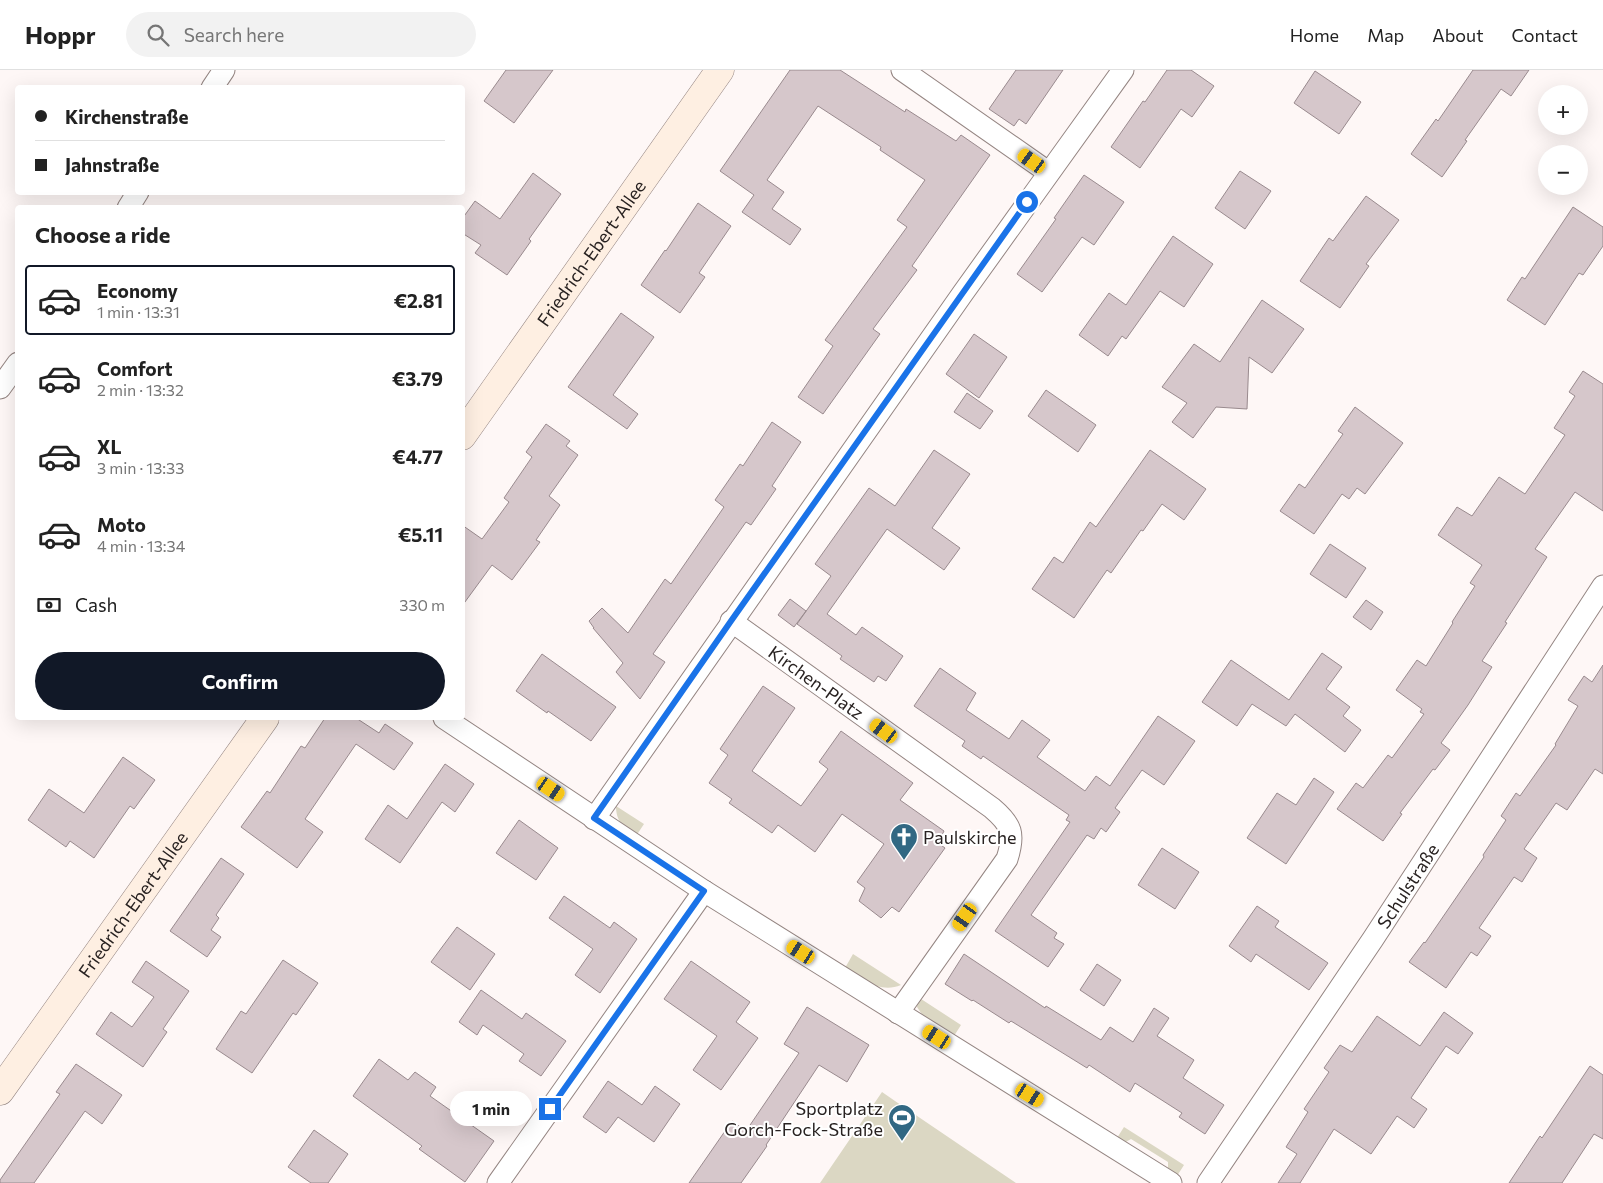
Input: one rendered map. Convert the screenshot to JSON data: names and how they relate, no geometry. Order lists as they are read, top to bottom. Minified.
{"streets":{"street":["Friedrich-Ebert-Allee","Kirchen-Platz","Schulstraße"]},"places":{"church":["Paulskirche"],"sports":["Sportplatz Gorch-Fock-Straße"]},"page":{"header":"Hoppr","search":"Search here","nav":["Home","Map","About","Contact"],"map_buttons":["+","−"],"banner":["Kirchenstraße","Jahnstraße"],"heading":"Choose a ride","list":[{"name":"Economy","note":"1 min · 13:31","value":"€2.81"},{"name":"Comfort","note":"2 min · 13:32","value":"€3.79"},{"name":"XL","note":"3 min · 13:33","value":"€4.77"},{"name":"Moto","note":"4 min · 13:34","value":"€5.11"}],"pay":["Cash","330 m"],"buttons":"Confirm","bubble":"1 min"}}
